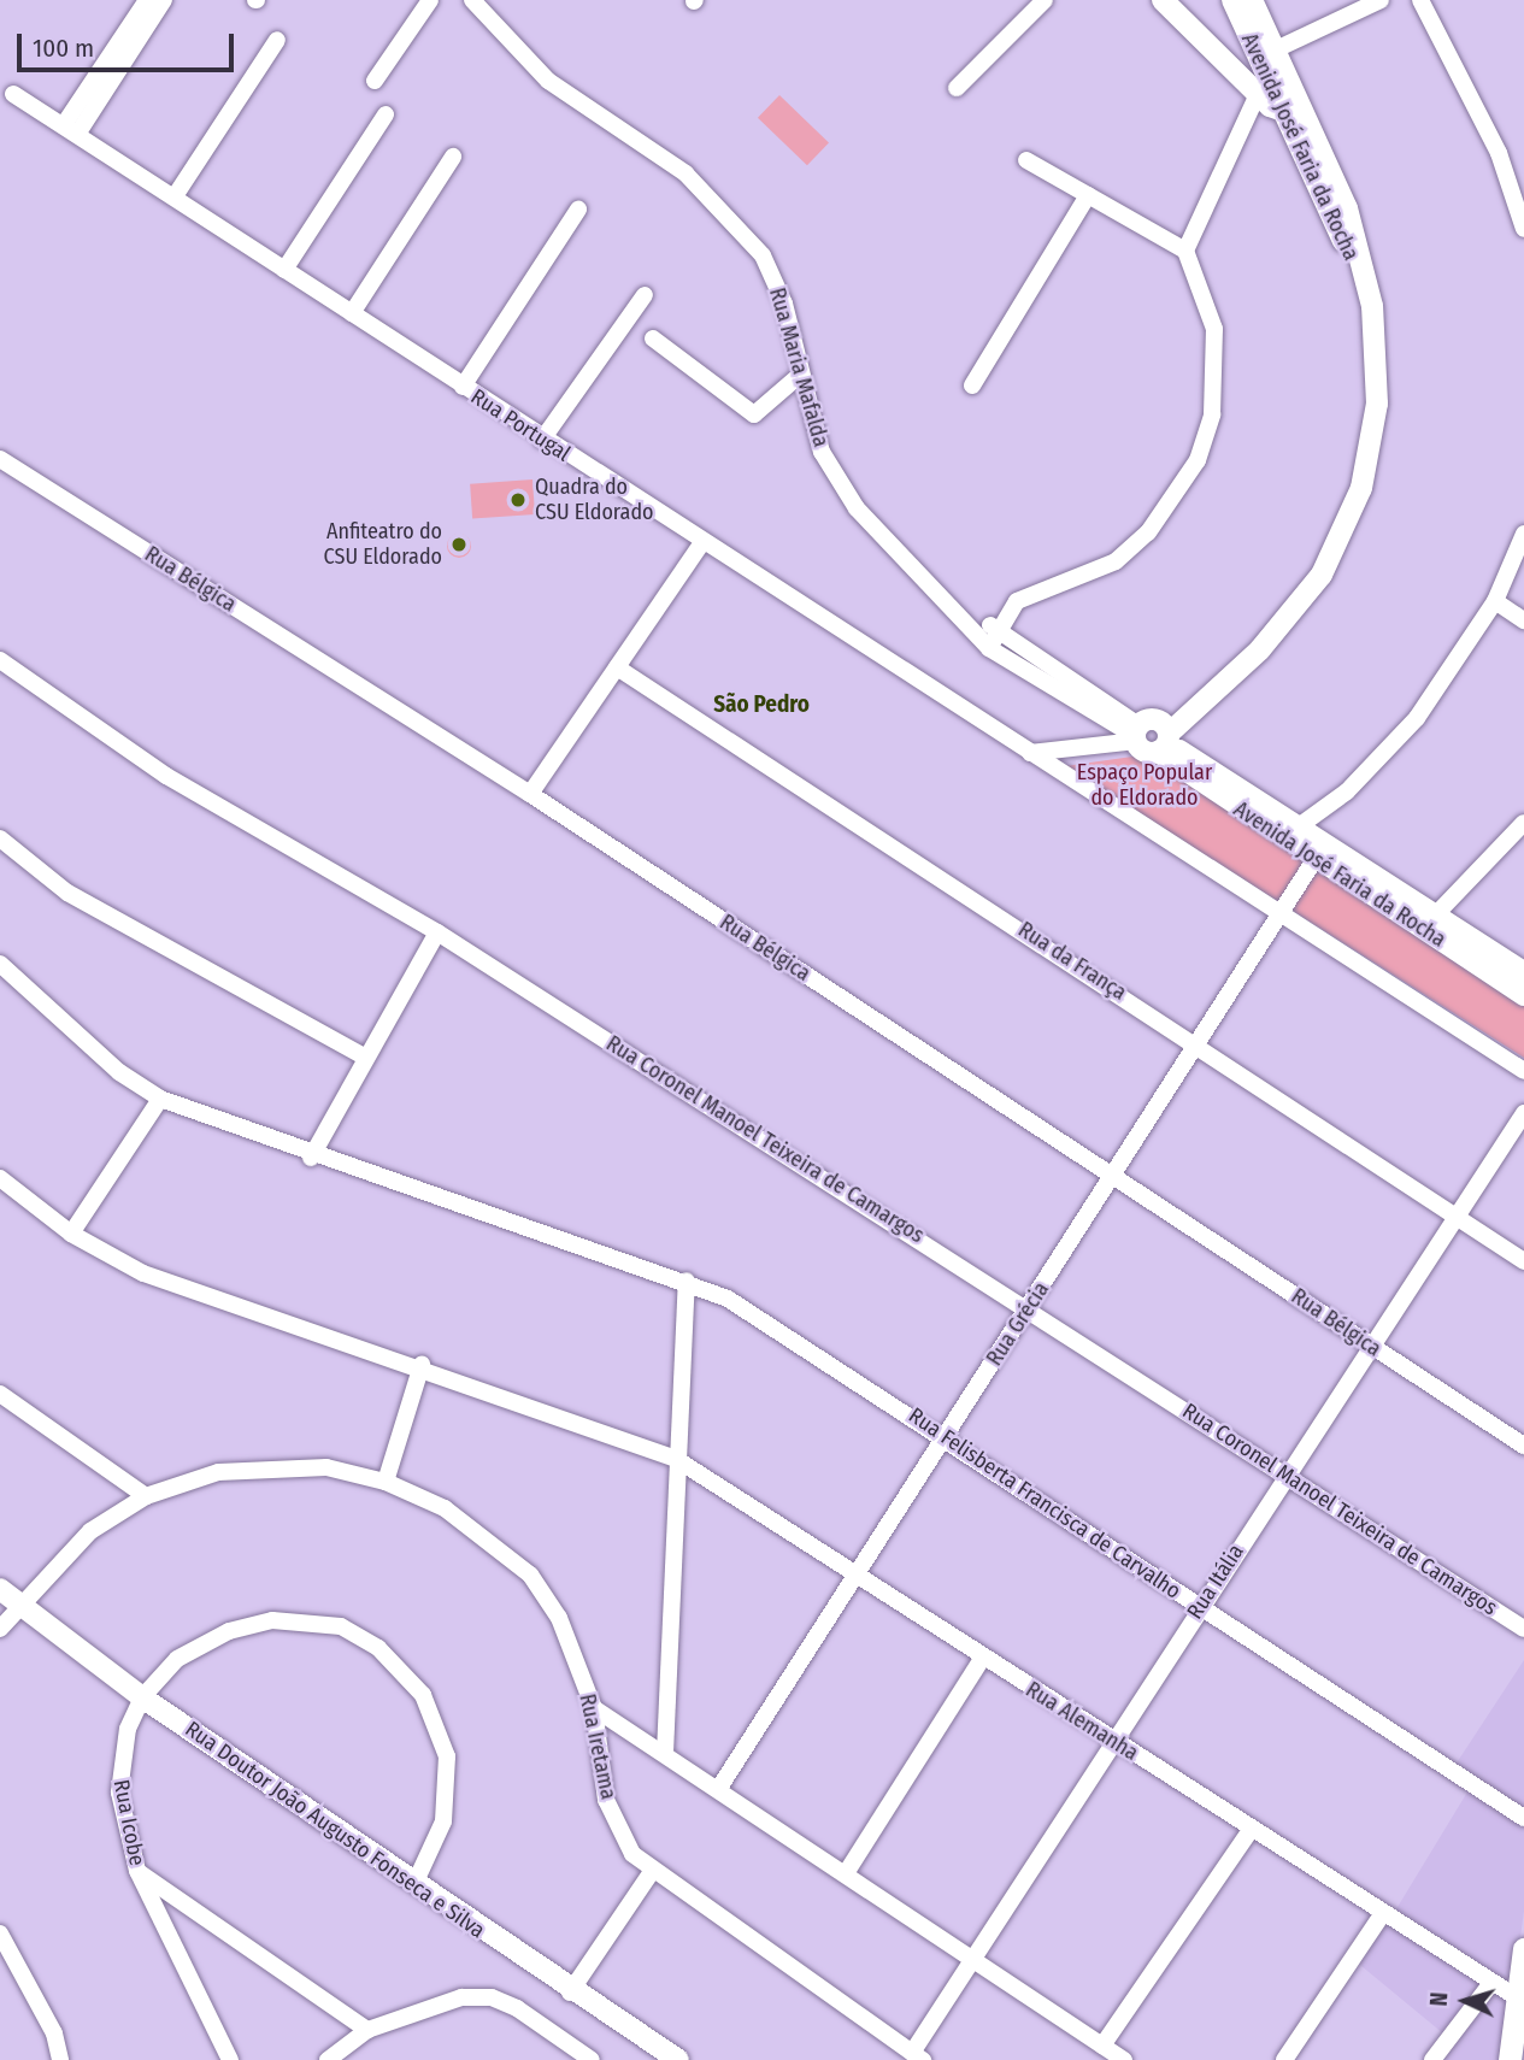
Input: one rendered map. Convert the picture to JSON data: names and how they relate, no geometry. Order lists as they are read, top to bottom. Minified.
{"streets":{"street":["Avenida José Faria da Rocha","Rua Maria Mafalda","Rua Portugal","Rua Bélgica","Rua da França","Rua Coronel Manoel Teixeira de Camargos","Rua Grécia","Rua Felisberta Francisca de Carvalho","Rua Itália","Rua Alemanha","Rua Iretama","Rua Icobe","Rua Doutor João Augusto Fonseca e Silva"]},"crossings":[["Avenida José Faria da Rocha","Rua Maria Mafalda"],["Avenida José Faria da Rocha","Rua Grécia"],["Rua Portugal","Rua Grécia"],["Rua Bélgica","Rua Grécia"],["Rua Bélgica","Rua Itália"],["Rua da França","Rua Grécia"],["Rua da França","Rua Itália"],["Rua Coronel Manoel Teixeira de Camargos","Rua Grécia"],["Rua Coronel Manoel Teixeira de Camargos","Rua Itália"],["Rua Grécia","Rua Felisberta Francisca de Carvalho"],["Rua Grécia","Rua Alemanha"],["Rua Felisberta Francisca de Carvalho","Rua Itália"],["Rua Itália","Rua Alemanha"],["Rua Itália","Rua Iretama"],["Rua Iretama","Rua Doutor João Augusto Fonseca e Silva"],["Rua Icobe","Rua Doutor João Augusto Fonseca e Silva"]],"districts":["São Pedro"],"parks":["Espaço Popular do Eldorado"],"places":["Quadra do CSU Eldorado","Anfiteatro do CSU Eldorado"],"scale_bar":"100 m","north":"left"}
